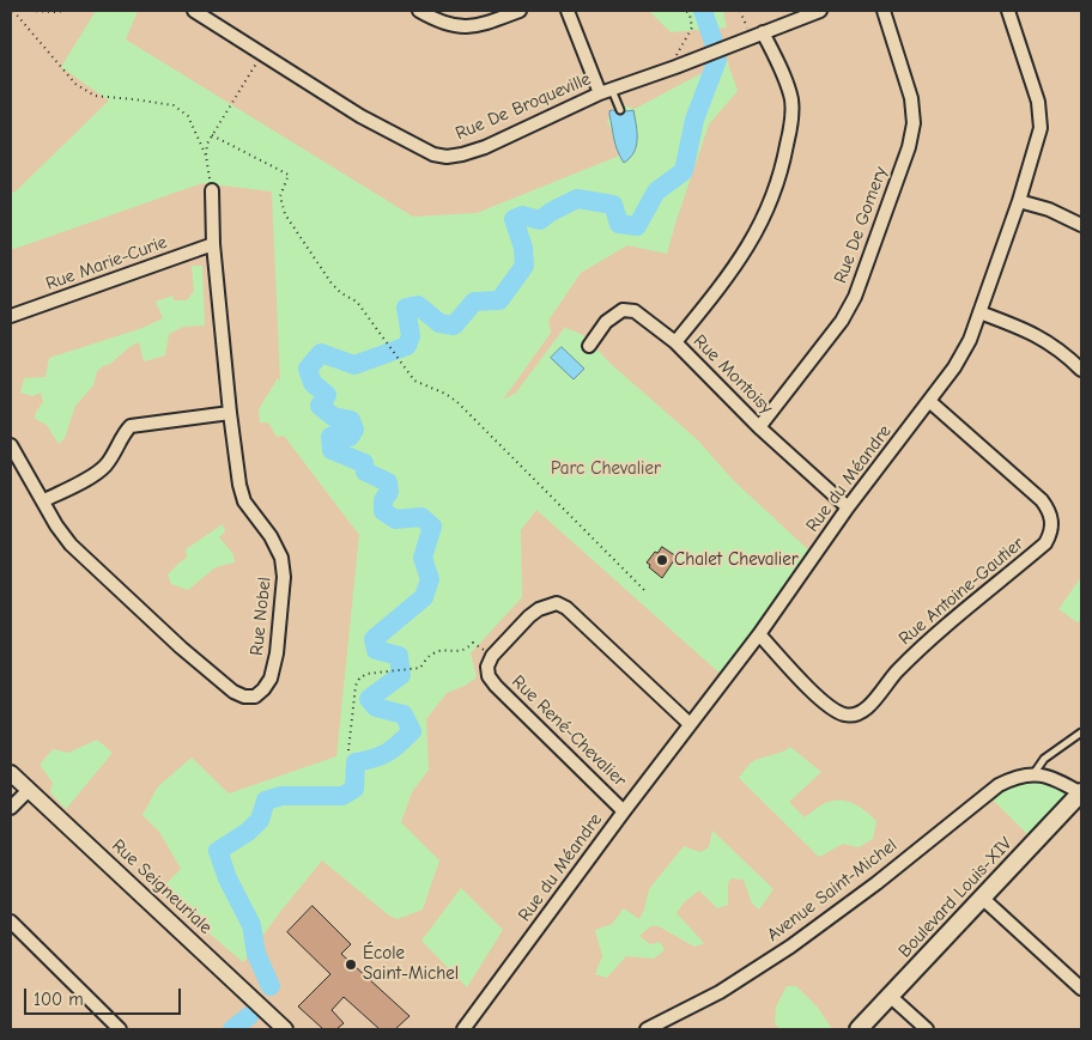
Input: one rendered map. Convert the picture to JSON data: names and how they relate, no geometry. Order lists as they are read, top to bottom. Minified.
{"streets":{"main road":["Boulevard Louis-XIV"],"street":["Rue De Broqueville","Rue De Gomery","Rue Marie-Curie","Rue Montoisy","Rue du Méandre","Rue Antoine-Gautier","Rue Nobel","Rue René-Chevalier","Rue Seigneuriale","Avenue Saint-Michel"]},"crossings":[["Rue De Gomery","Rue Montoisy"],["Rue Marie-Curie","Rue Nobel"],["Rue Montoisy","Rue du Méandre"],["Rue du Méandre","Rue Antoine-Gautier"],["Rue du Méandre","Rue René-Chevalier"]],"parks":["Parc Chevalier"],"places":["Chalet Chevalier","École Saint-Michel"],"scale_bar":"100 m"}
